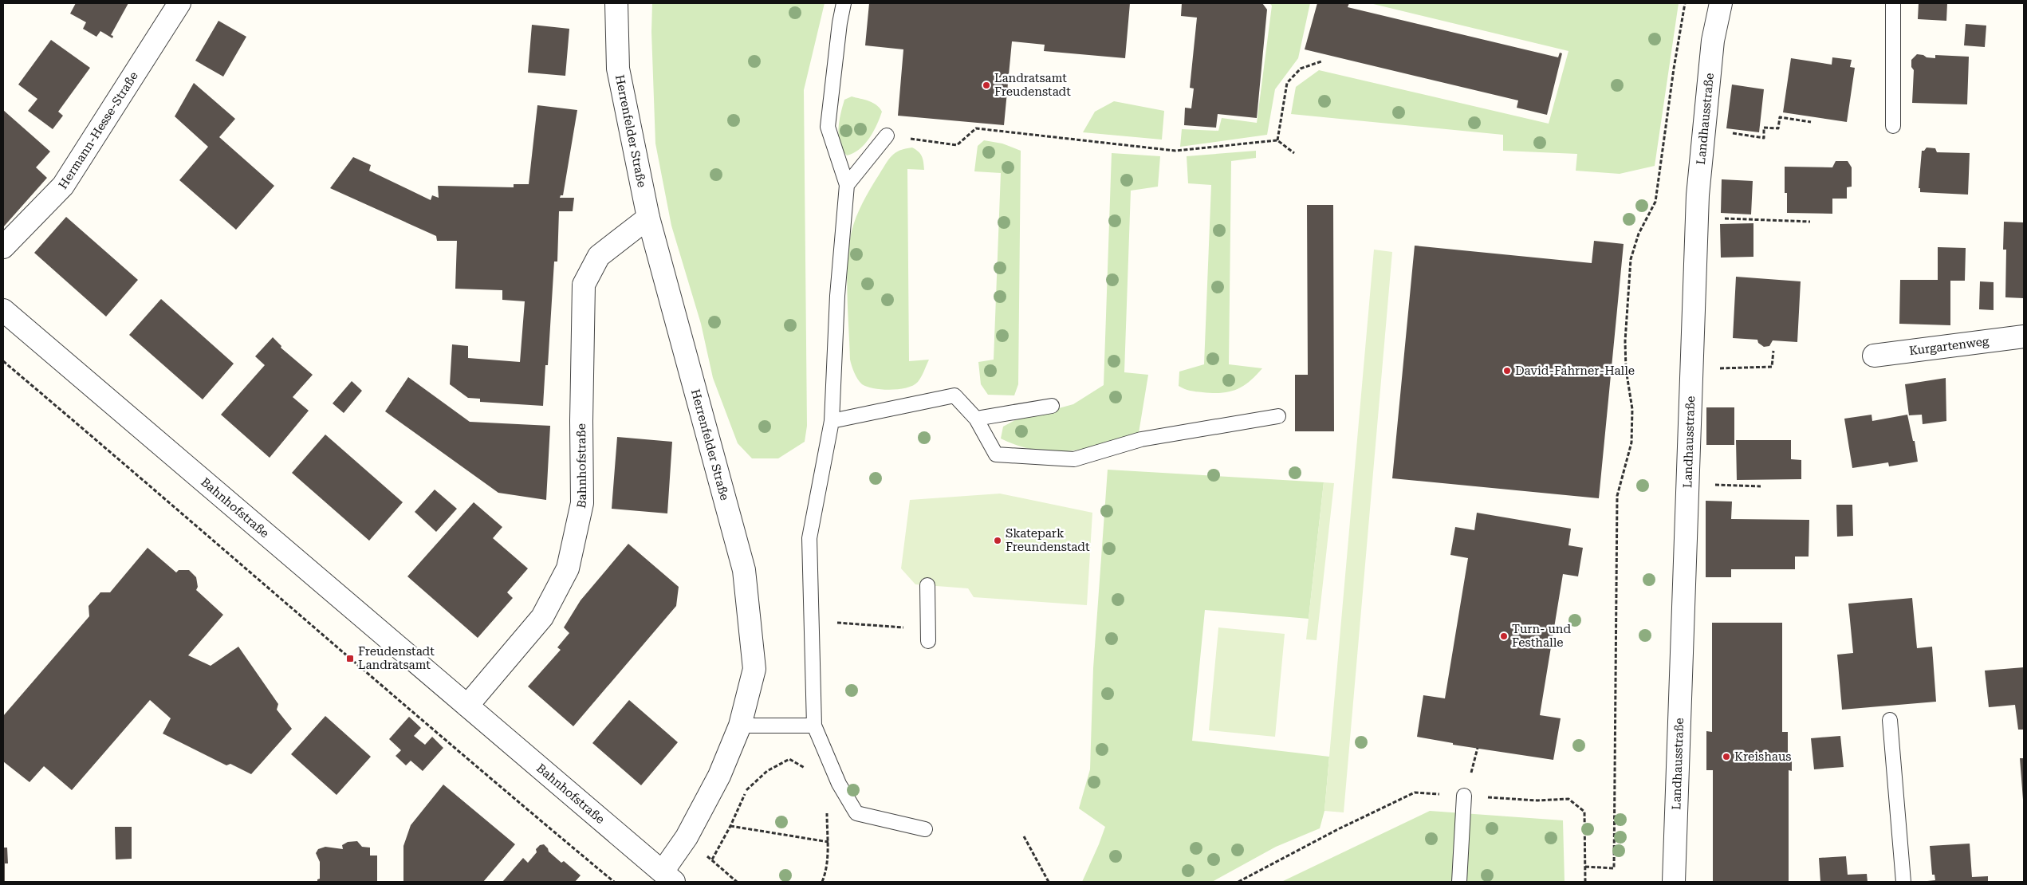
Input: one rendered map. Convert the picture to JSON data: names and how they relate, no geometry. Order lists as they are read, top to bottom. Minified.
{"streets":{"street":["Landhausstraße","Hermann-Hesse-Straße","Herrenfelder Straße","Kurgartenweg","Bahnhofstraße"]},"crossings":[["Herrenfelder Straße","Bahnhofstraße"]],"places":{"other":["Landratsamt Freudenstadt","David-Fahrner-Halle","Skatepark Freundenstadt","Turn- und Festhalle","Kreishaus"],"transit":["Freudenstadt Landratsamt"]}}
